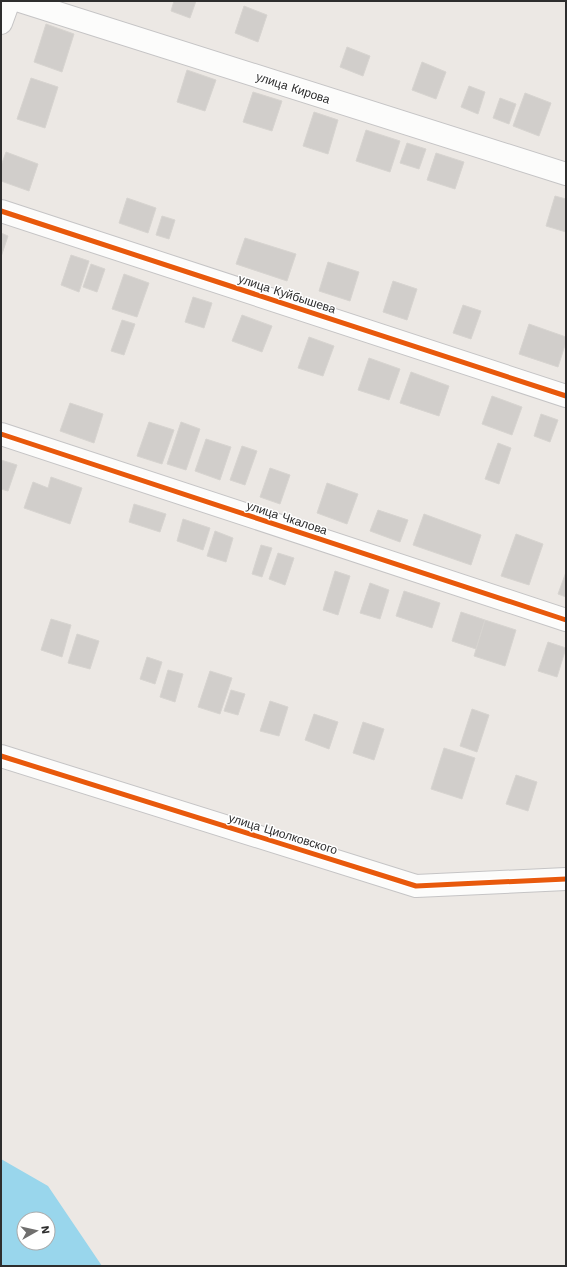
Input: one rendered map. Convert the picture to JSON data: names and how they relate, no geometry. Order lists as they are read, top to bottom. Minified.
{"streets":{"street":["улица Кирова","улица Куйбышева","улица Чкалова","улица Циолковского"]},"north":"right"}
